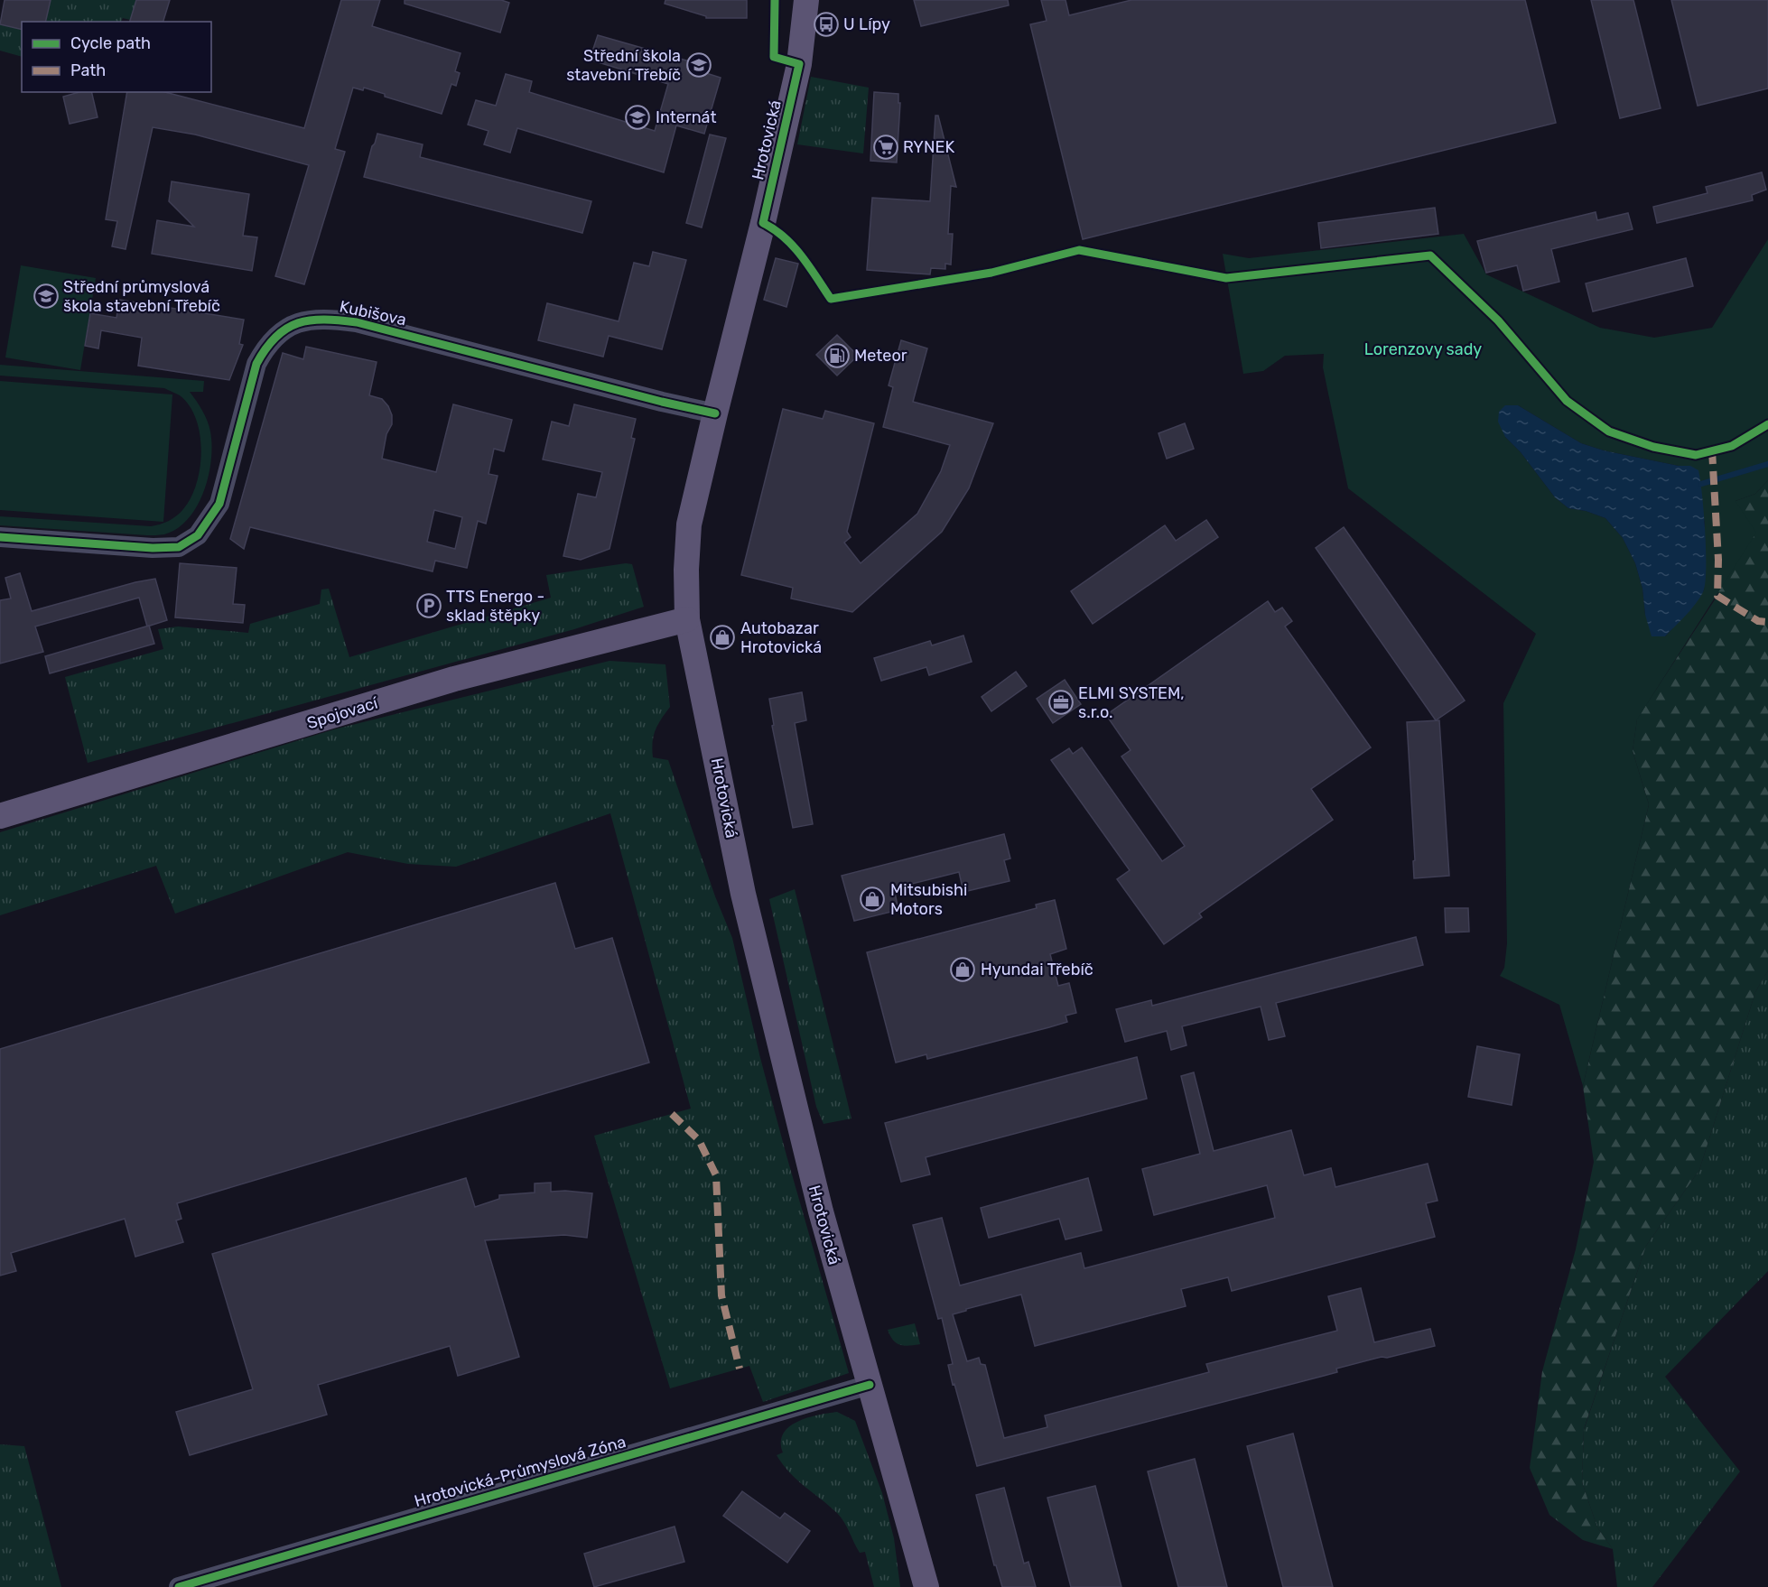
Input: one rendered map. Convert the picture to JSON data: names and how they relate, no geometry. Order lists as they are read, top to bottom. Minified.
{"streets":{"main road":["Hrotovická","Spojovací"],"street":["Kubišova","Hrotovická-Průmyslová Zóna"]},"crossings":[["Hrotovická","Kubišova"],["Hrotovická","Spojovací"],["Hrotovická","Hrotovická-Průmyslová Zóna"]],"parks":["Lorenzovy sady"],"places":{"bus stop":["U Lípy"],"school or university":["Střední škola stavební Třebíč","Internát","Střední průmyslová škola stavební Třebíč"],"supermarket":["RYNEK"],"fuel station":["Meteor"],"parking":["TTS Energo - sklad štěpky"],"shop":["Autobazar Hrotovická","Mitsubishi Motors","Hyundai Třebíč"],"office":["ELMI SYSTEM, s.r.o."]},"legend":["Cycle path","Path"]}
